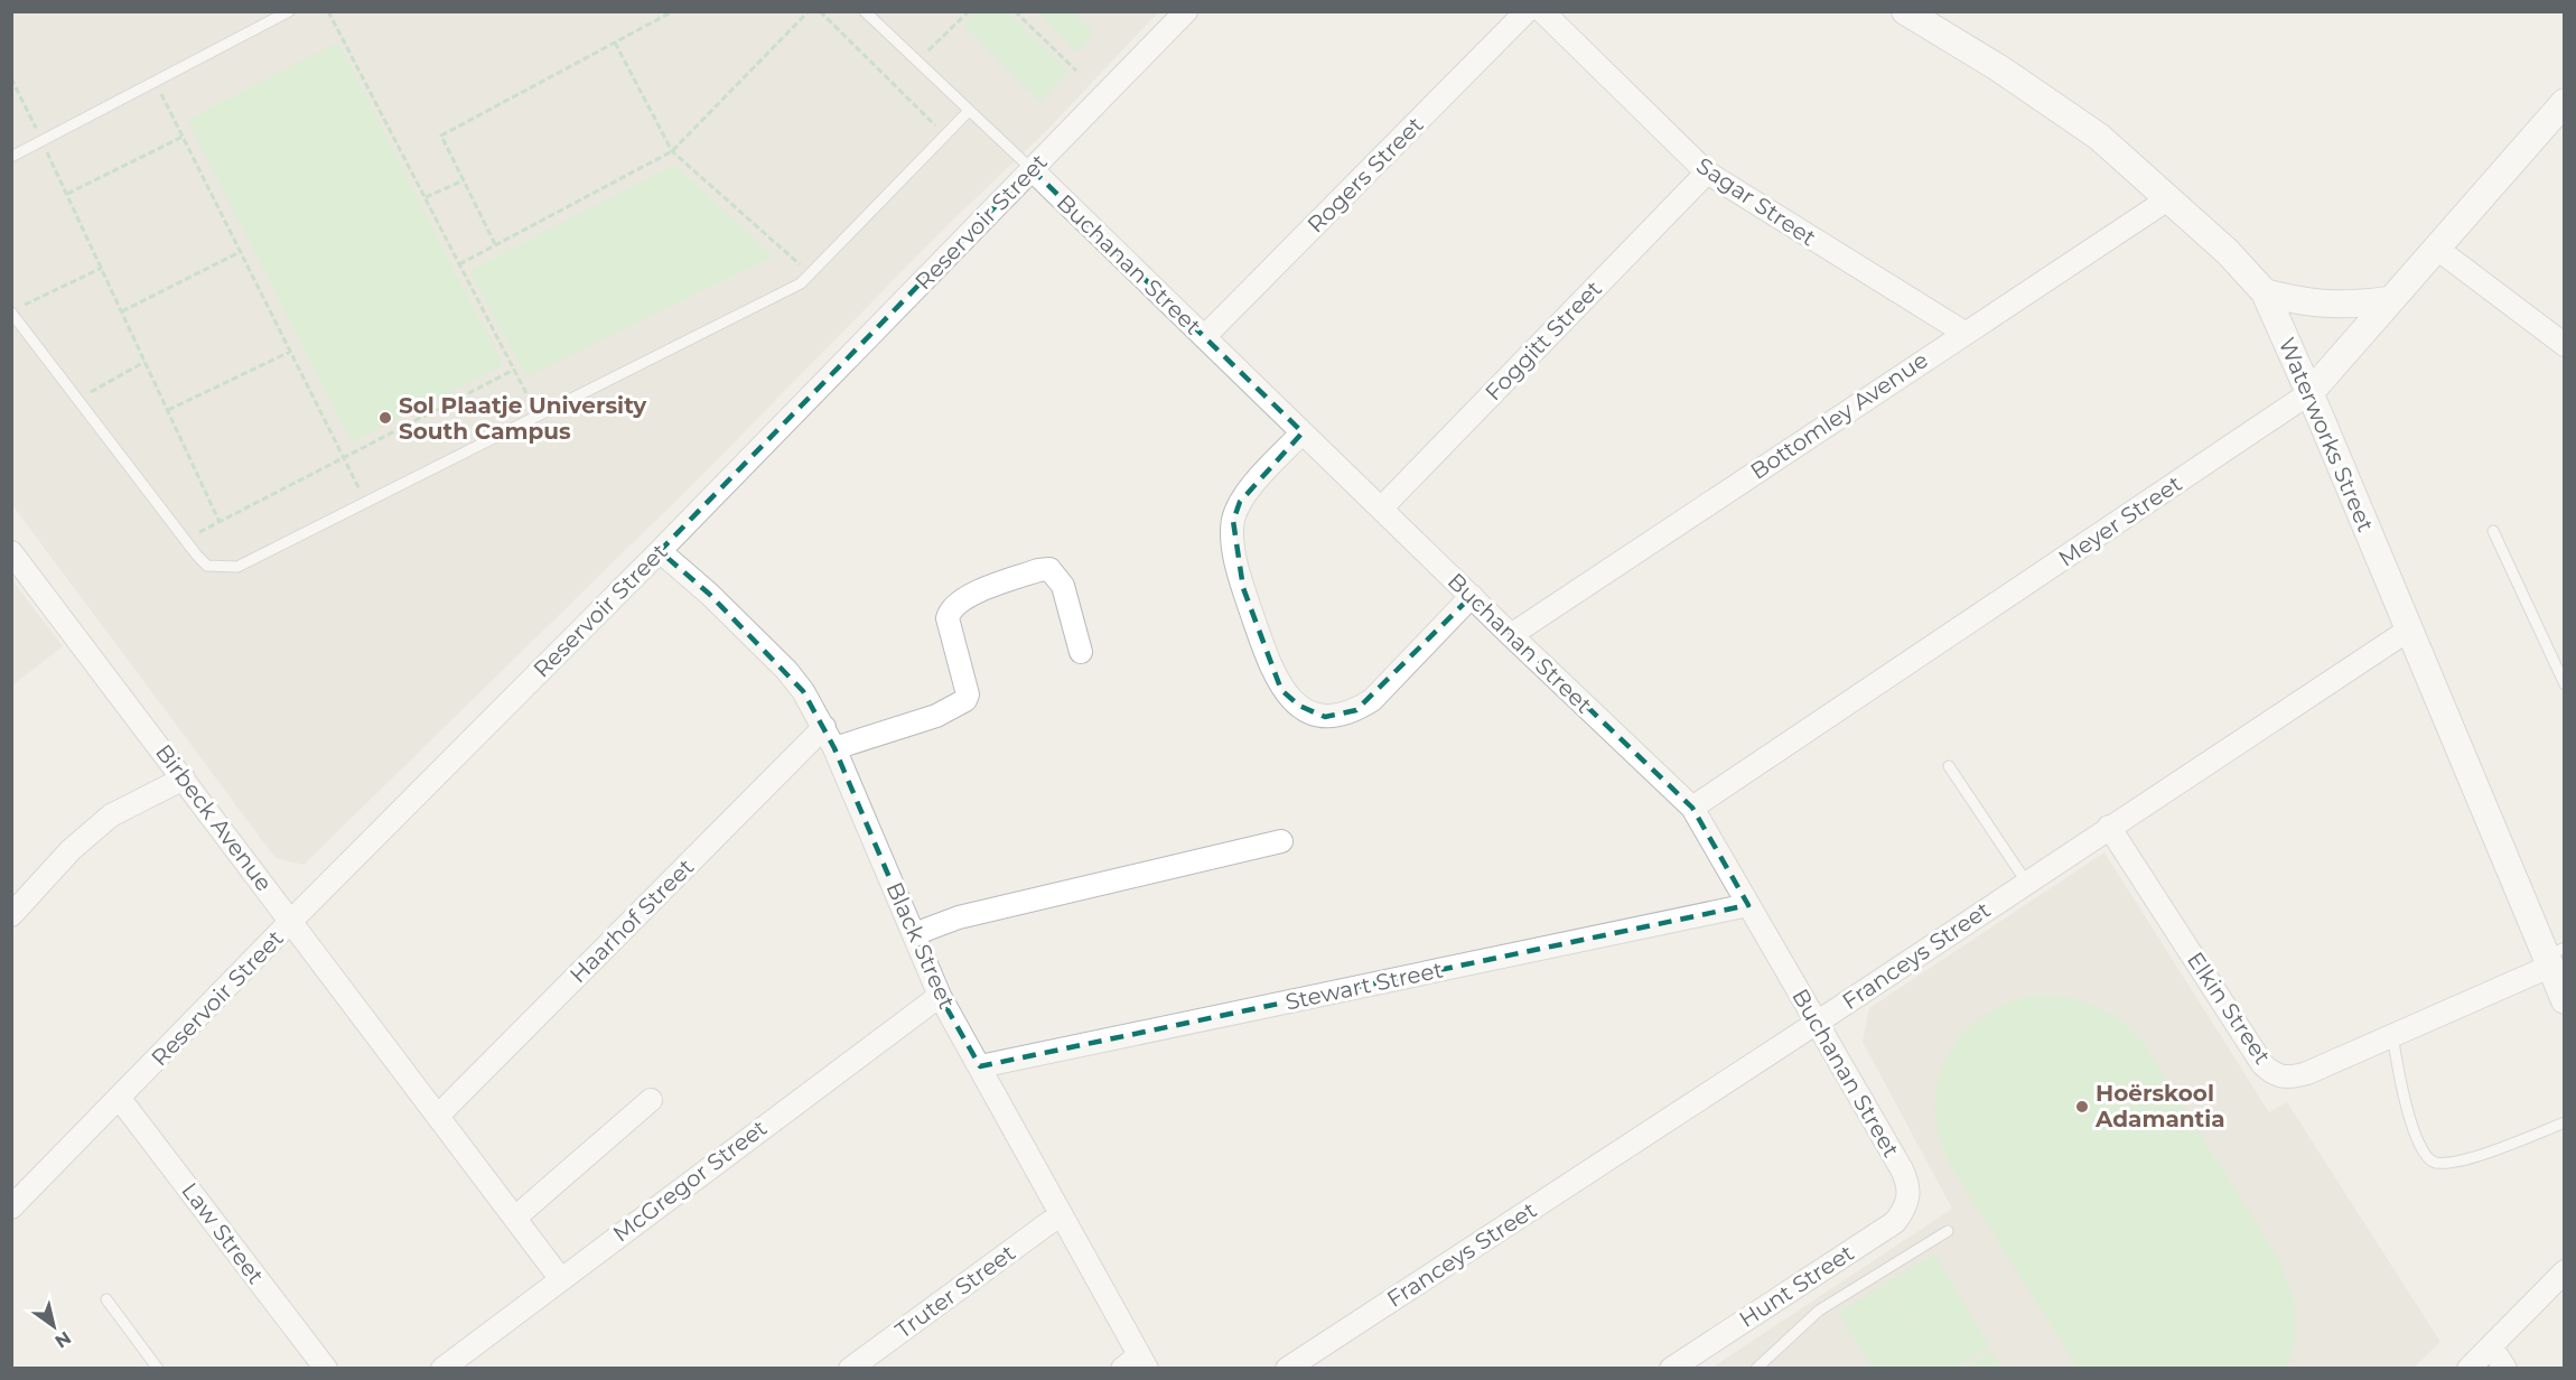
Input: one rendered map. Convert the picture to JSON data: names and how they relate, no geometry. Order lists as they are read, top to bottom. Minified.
{"streets":{"street":["Rogers Street","Sagar Street","Reservoir Street","Buchanan Street","Foggitt Street","Bottomley Avenue","Waterworks Street","Meyer Street","Birbeck Avenue","Haarhof Street","Black Street","Franceys Street","Stewart Street","Elkin Street","McGregor Street","Law Street","Hunt Street","Truter Street"]},"crossings":[["Rogers Street","Buchanan Street"],["Sagar Street","Foggitt Street"],["Sagar Street","Bottomley Avenue"],["Reservoir Street","Buchanan Street"],["Reservoir Street","Birbeck Avenue"],["Reservoir Street","Black Street"],["Reservoir Street","Law Street"],["Buchanan Street","Foggitt Street"],["Buchanan Street","Bottomley Avenue"],["Buchanan Street","Meyer Street"],["Buchanan Street","Franceys Street"],["Buchanan Street","Stewart Street"],["Buchanan Street","Hunt Street"],["Bottomley Avenue","Waterworks Street"],["Waterworks Street","Meyer Street"],["Waterworks Street","Franceys Street"],["Waterworks Street","Elkin Street"],["Birbeck Avenue","Haarhof Street"],["Birbeck Avenue","McGregor Street"],["Haarhof Street","Black Street"],["Black Street","Stewart Street"],["Black Street","McGregor Street"],["Black Street","Truter Street"],["Franceys Street","Elkin Street"]],"places":["Sol Plaatje University South Campus","Hoërskool Adamantia"],"north":"bottom right"}
